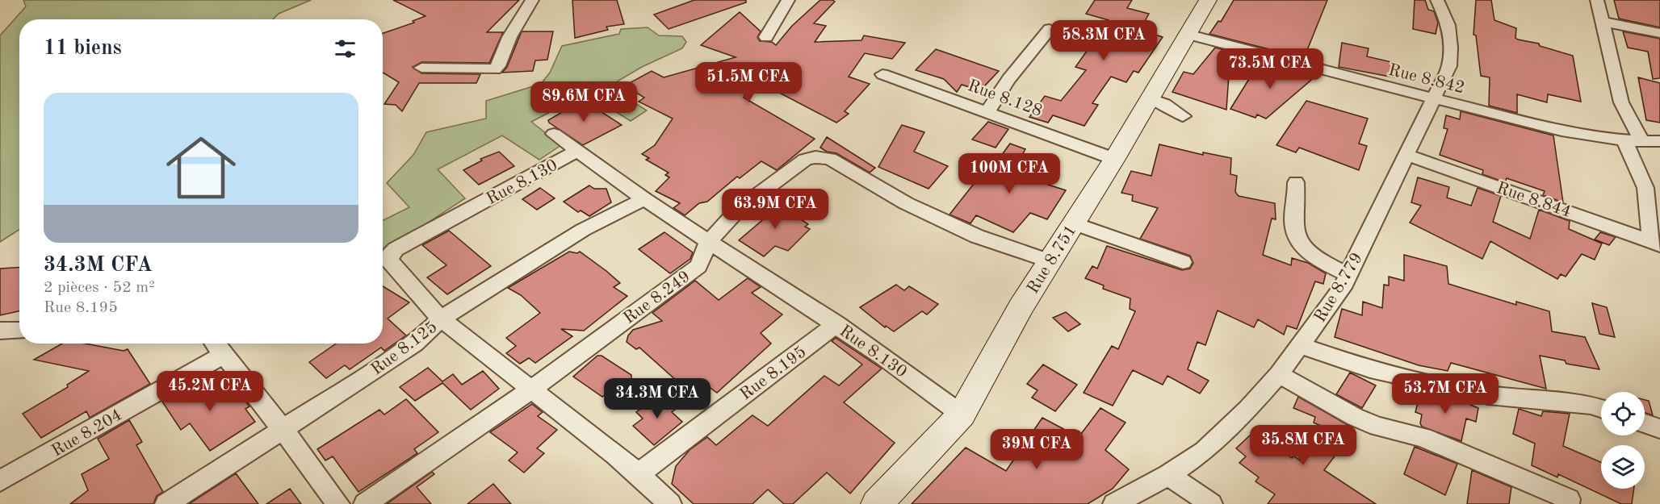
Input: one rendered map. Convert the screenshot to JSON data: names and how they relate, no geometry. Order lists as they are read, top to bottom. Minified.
{"streets":{"main road":["Rue 8.751"],"street":["Rue 8.842","Rue 8.128","Rue 8.130","Rue 8.844","Rue 8.779","Rue 8.249","Rue 8.125","Rue 8.195","Rue 8.204"]},"crossings":[["Rue 8.842","Rue 8.751"],["Rue 8.842","Rue 8.779"],["Rue 8.128","Rue 8.751"],["Rue 8.130","Rue 8.751"],["Rue 8.130","Rue 8.249"],["Rue 8.130","Rue 8.125"],["Rue 8.130","Rue 8.195"],["Rue 8.844","Rue 8.779"],["Rue 8.751","Rue 8.249"]],"page":{"heading":"11 biens","price":["58.3M CFA","73.5M CFA","51.5M CFA","89.6M CFA","100M CFA","63.9M CFA","45.2M CFA","53.7M CFA","34.3M CFA","35.8M CFA","39M CFA"],"list":[{"name":"34.3M CFA","note":"2 pièces · 52 m² · Rue 8.195"}]}}
